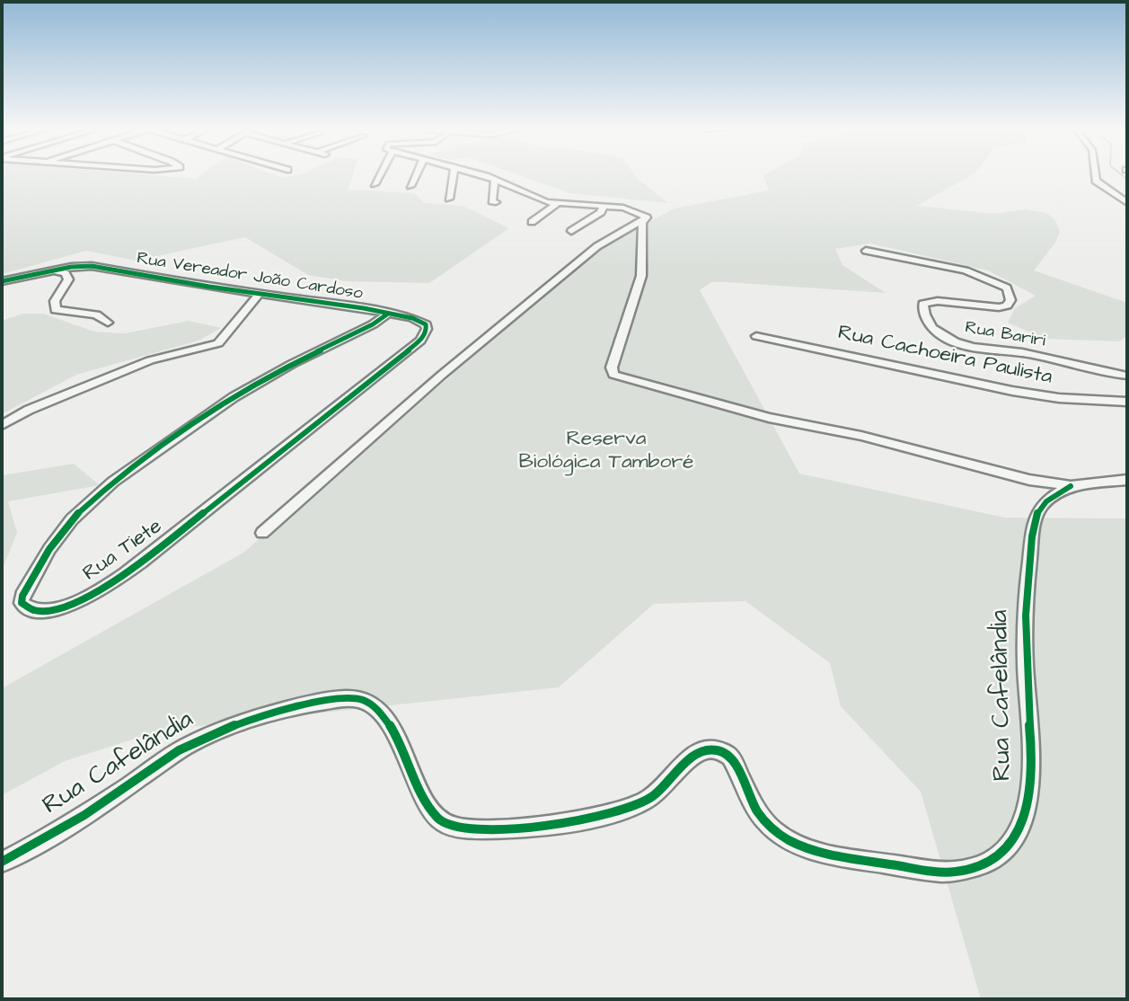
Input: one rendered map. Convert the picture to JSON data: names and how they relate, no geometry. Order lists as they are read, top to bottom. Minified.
{"streets":{"street":["Rua Vereador João Cardoso","Rua Bariri","Rua Cachoeira Paulista","Rua Tiete","Rua Cafelândia"]},"crossings":[["Rua Vereador João Cardoso","Rua Tiete"]],"parks":["Reserva Biológica Tamboré"]}
